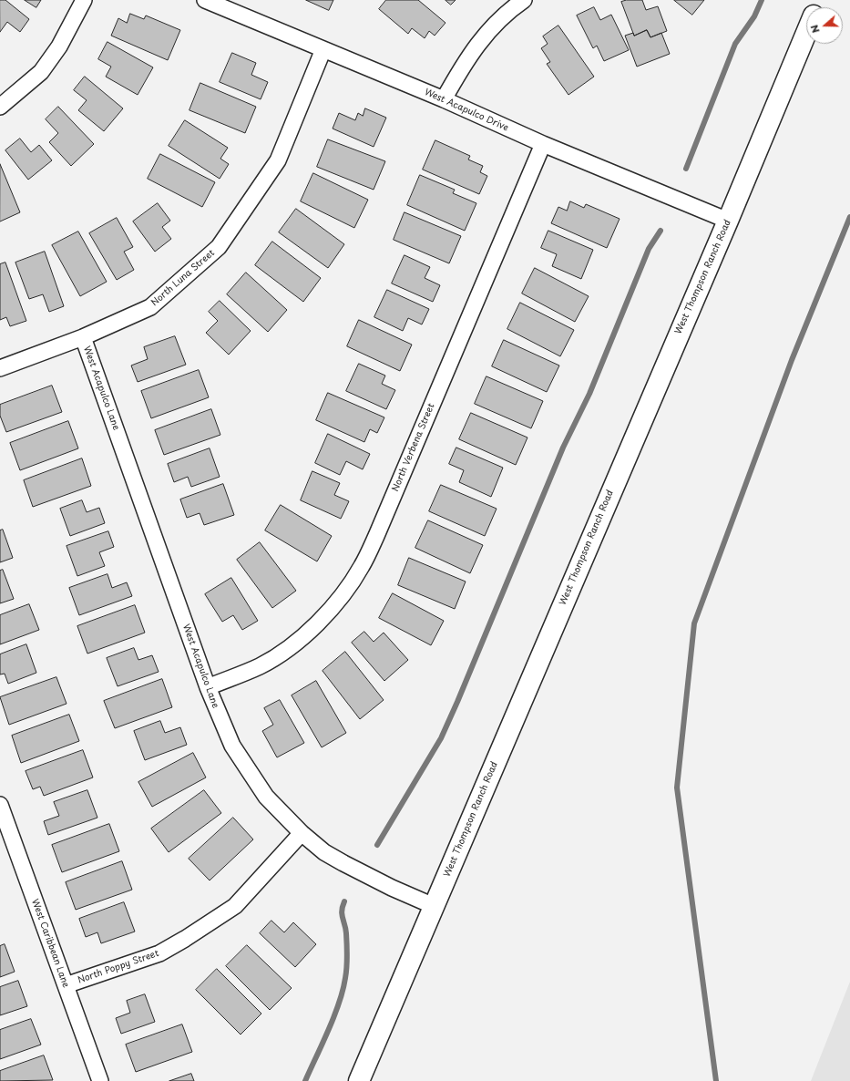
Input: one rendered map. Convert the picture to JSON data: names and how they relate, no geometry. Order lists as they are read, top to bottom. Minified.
{"streets":{"main road":["West Thompson Ranch Road"],"street":["West Acapulco Drive","North Luna Street","West Acapulco Lane","North Verbena Street","West Caribbean Lane","North Poppy Street"]},"crossings":[["West Acapulco Drive","West Thompson Ranch Road"],["West Acapulco Drive","North Luna Street"],["West Acapulco Drive","North Verbena Street"],["West Thompson Ranch Road","West Acapulco Lane"],["North Luna Street","West Acapulco Lane"],["West Acapulco Lane","North Verbena Street"],["West Acapulco Lane","North Poppy Street"],["West Caribbean Lane","North Poppy Street"]],"north":"left"}
